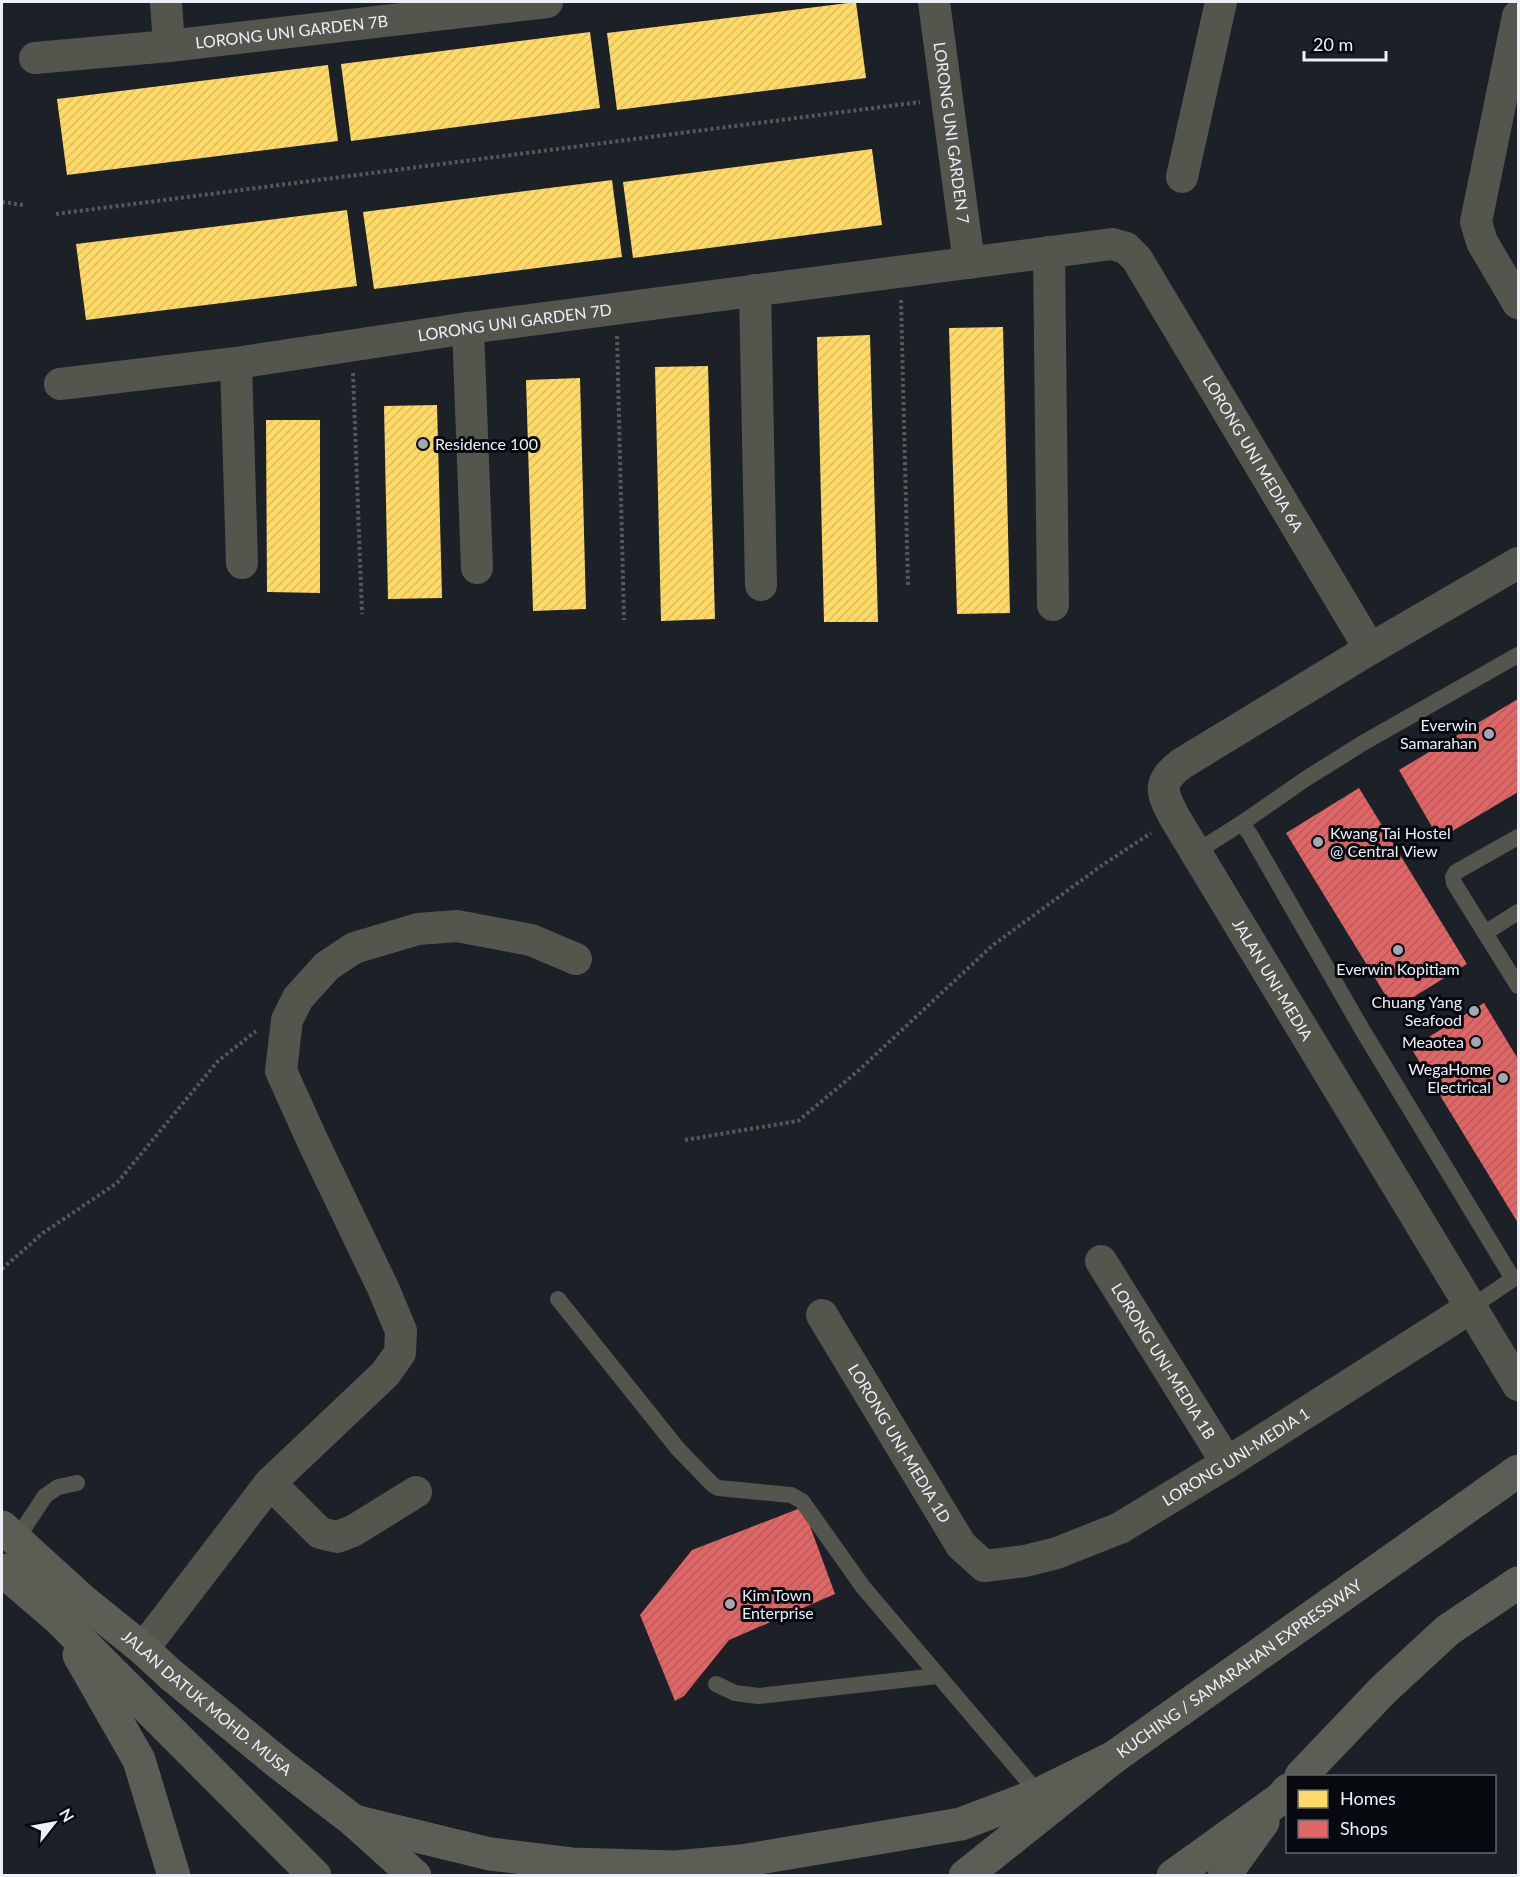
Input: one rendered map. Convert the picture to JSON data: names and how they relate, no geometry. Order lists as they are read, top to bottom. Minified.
{"streets":{"highway":["KUCHING / SAMARAHAN EXPRESSWAY","JALAN DATUK MOHD. MUSA"],"street":["LORONG UNI GARDEN 7B","LORONG UNI GARDEN 7","LORONG UNI GARDEN 7D","LORONG UNI MEDIA 6A","JALAN UNI-MEDIA","LORONG UNI-MEDIA 1B","LORONG UNI-MEDIA 1D","LORONG UNI-MEDIA 1"]},"crossings":[["LORONG UNI GARDEN 7","LORONG UNI GARDEN 7D"],["LORONG UNI GARDEN 7D","LORONG UNI MEDIA 6A"],["LORONG UNI MEDIA 6A","JALAN UNI-MEDIA"],["JALAN UNI-MEDIA","LORONG UNI-MEDIA 1"],["LORONG UNI-MEDIA 1B","LORONG UNI-MEDIA 1"],["LORONG UNI-MEDIA 1D","LORONG UNI-MEDIA 1"]],"places":["Residence 100","Everwin Samarahan","Kwang Tai Hostel @ Central View","Everwin Kopitiam","Chuang Yang Seafood","Meaotea","WegaHome Electrical","Kim Town Enterprise"],"legend":["Homes","Shops"],"scale_bar":"20 m","north":"top right"}
